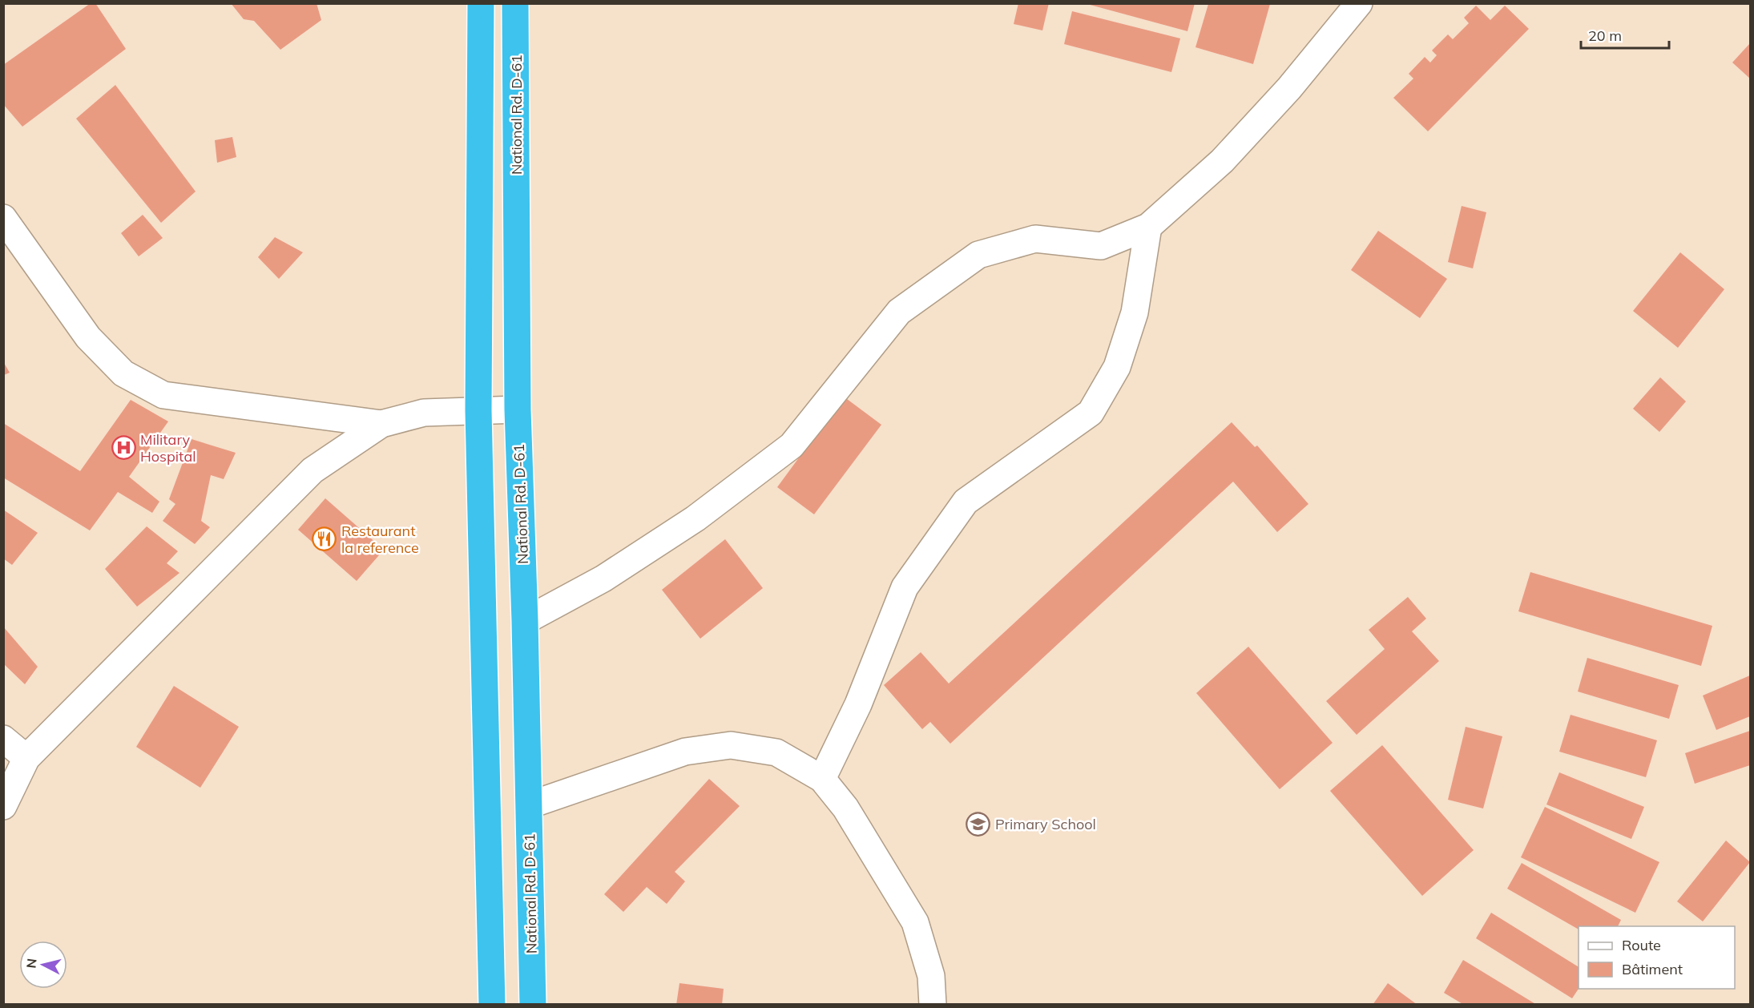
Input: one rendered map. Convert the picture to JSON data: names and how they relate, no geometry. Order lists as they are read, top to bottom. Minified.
{"streets":{"highway":["National Rd. D-61"]},"places":{"hospital":["Military Hospital"],"restaurant":["Restaurant la reference"],"school or university":["Primary School"]},"legend":["Route","Bâtiment"],"scale_bar":"20 m","north":"left"}
